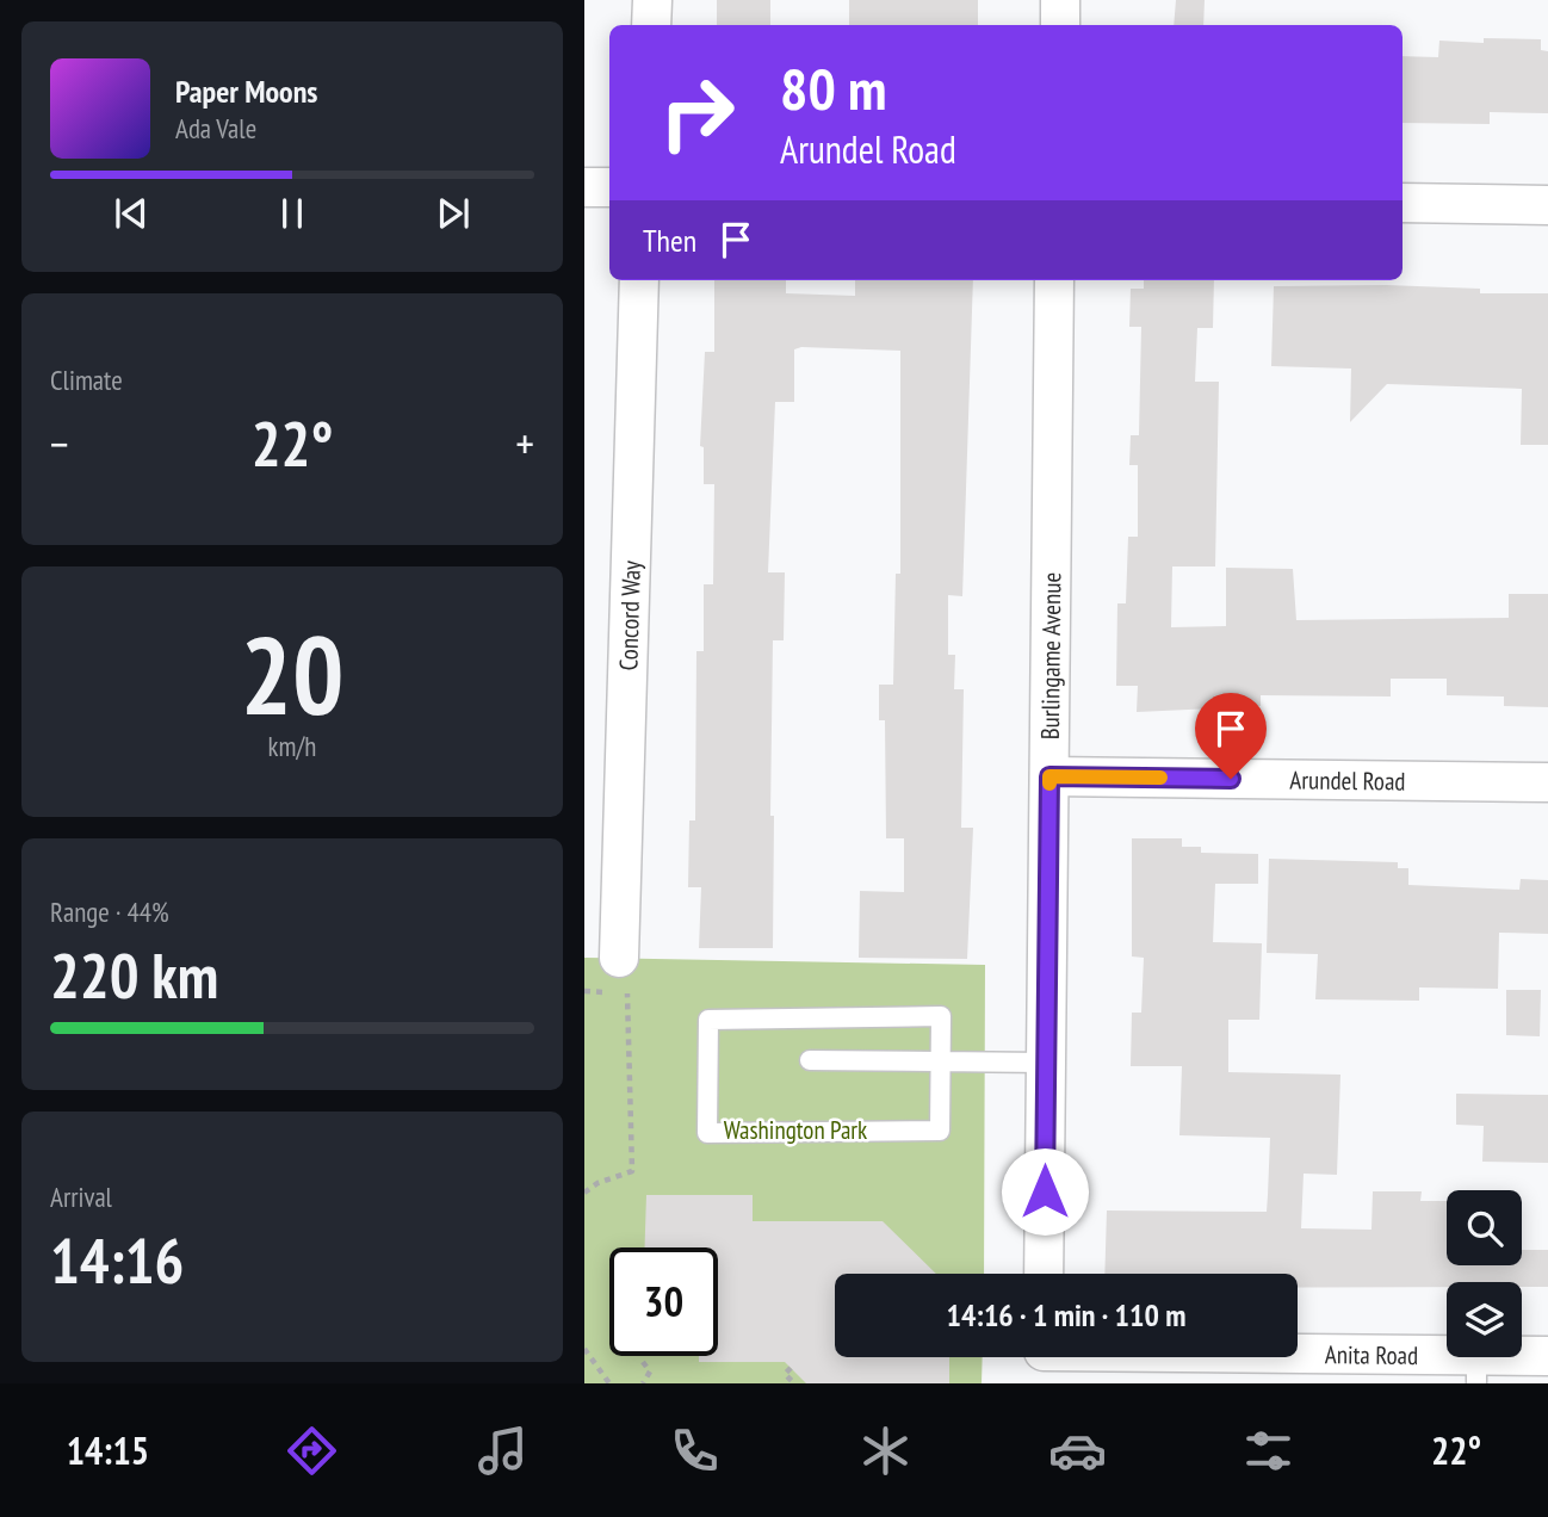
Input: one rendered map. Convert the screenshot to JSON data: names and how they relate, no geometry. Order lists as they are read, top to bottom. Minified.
{"streets":{"street":["Concord Way","Burlingame Avenue","Arundel Road","Anita Road"]},"crossings":[["Burlingame Avenue","Arundel Road"]],"parks":["Washington Park"],"page":{"turn":["80 m","Arundel Road"],"song":["Paper Moons","Ada Vale"],"then":"Then","tile":["Climate",["20","km/h"],["Range · 44%","220 km"],["Arrival","14:16"]],"heat":["−","22°","+"],"limit":"30","trip":"14:16 · 1 min · 110 m","tabs":["14:15","22°"]}}
